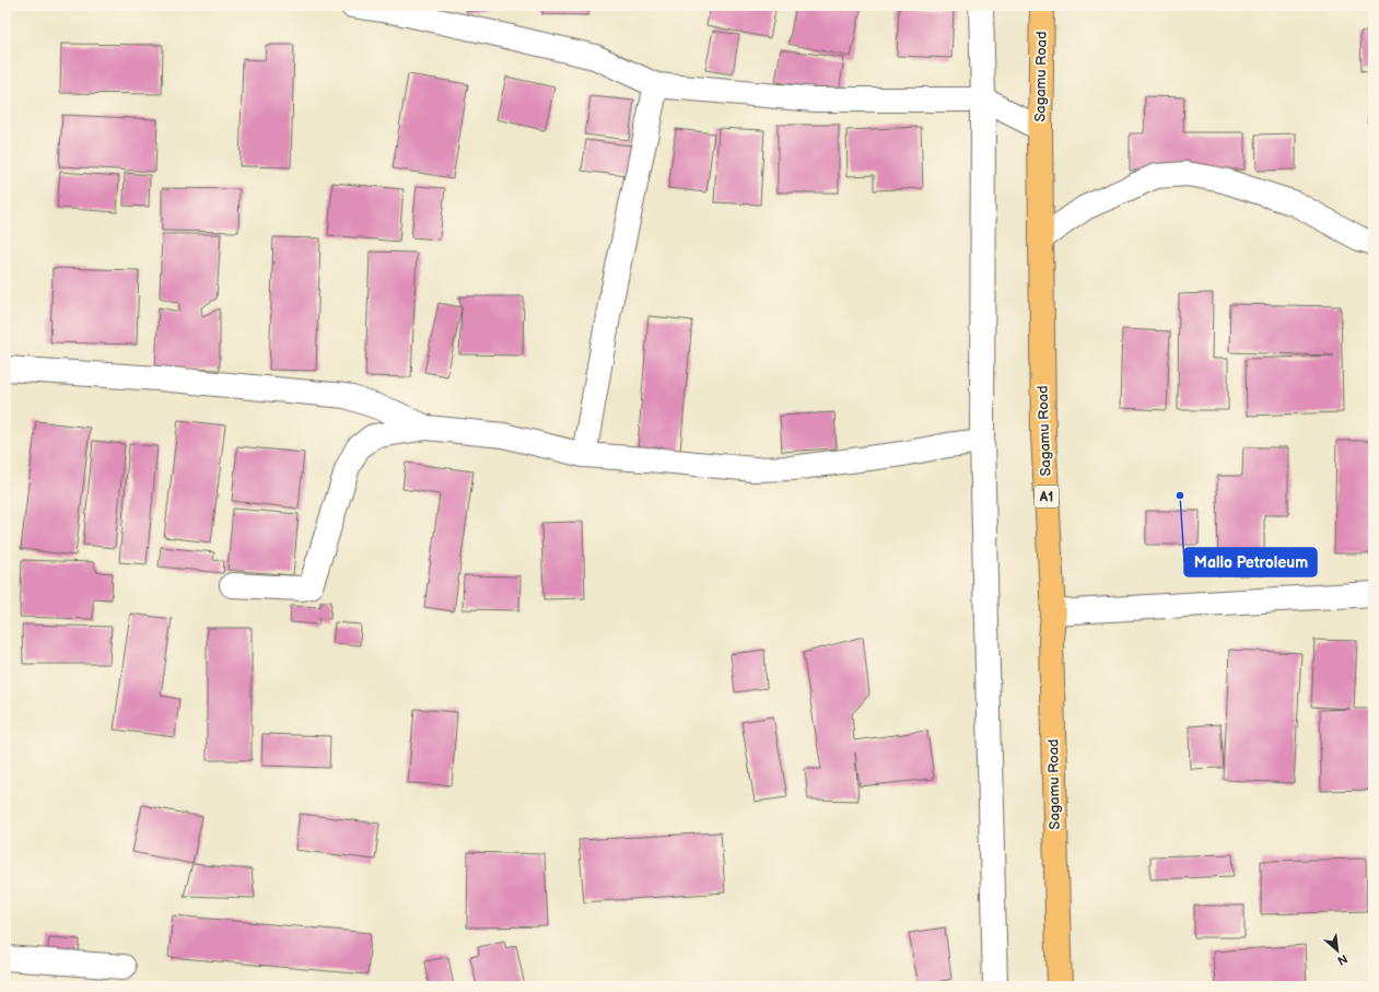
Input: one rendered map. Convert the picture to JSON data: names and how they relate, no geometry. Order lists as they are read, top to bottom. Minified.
{"streets":{"highway":["Sagamu Road","A1"]},"places":["Mallo Petroleum"],"north":"bottom right"}
